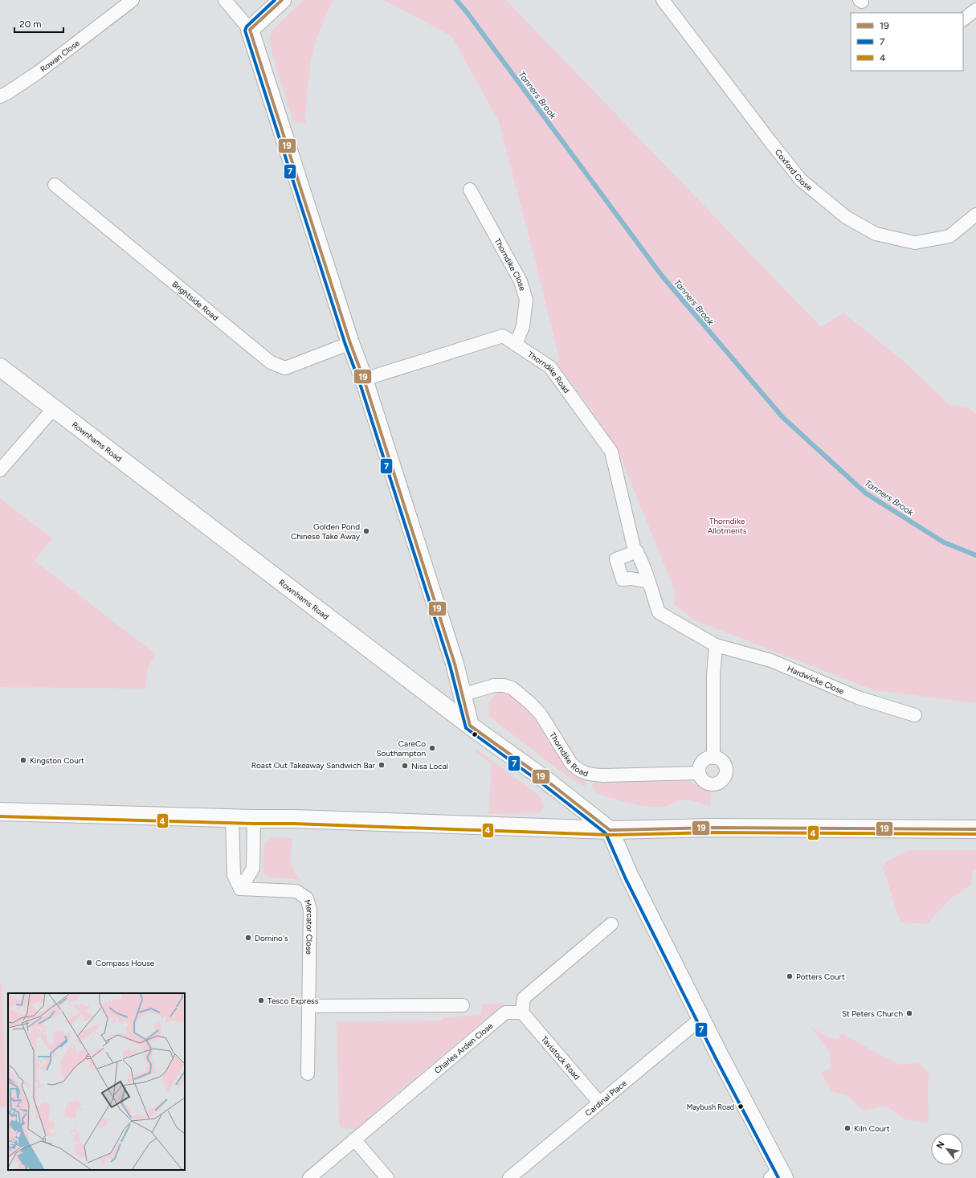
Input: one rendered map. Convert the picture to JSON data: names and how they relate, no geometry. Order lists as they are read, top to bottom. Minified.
{"streets":{"street":["Rowan Close","Coxford Close","Thorndike Close","Brightside Road","Thorndike Road","Rownhams Road","Hardwicke Close","Mercator Close","Charles Arden Close","Tavistock Road","Cardinal Place"]},"crossings":[["Thorndike Close","Thorndike Road"],["Thorndike Road","Hardwicke Close"],["Charles Arden Close","Tavistock Road"],["Tavistock Road","Cardinal Place"]],"water":["Tanners Brook"],"parks":["Thorndike Allotments"],"places":["Golden Pond Chinese Take Away","CareCo Southampton","Kingston Court","Roast Out Takeaway Sandwich Bar","Nisa Local","Domino's","Compass House","Potters Court","Tesco Express","St Peters Church","Maybush Road","Kiln Court"],"lines":["transit line 19","transit line 7","transit line 4"],"legend":["19","7","4"],"scale_bar":"20 m","north":"top left"}
